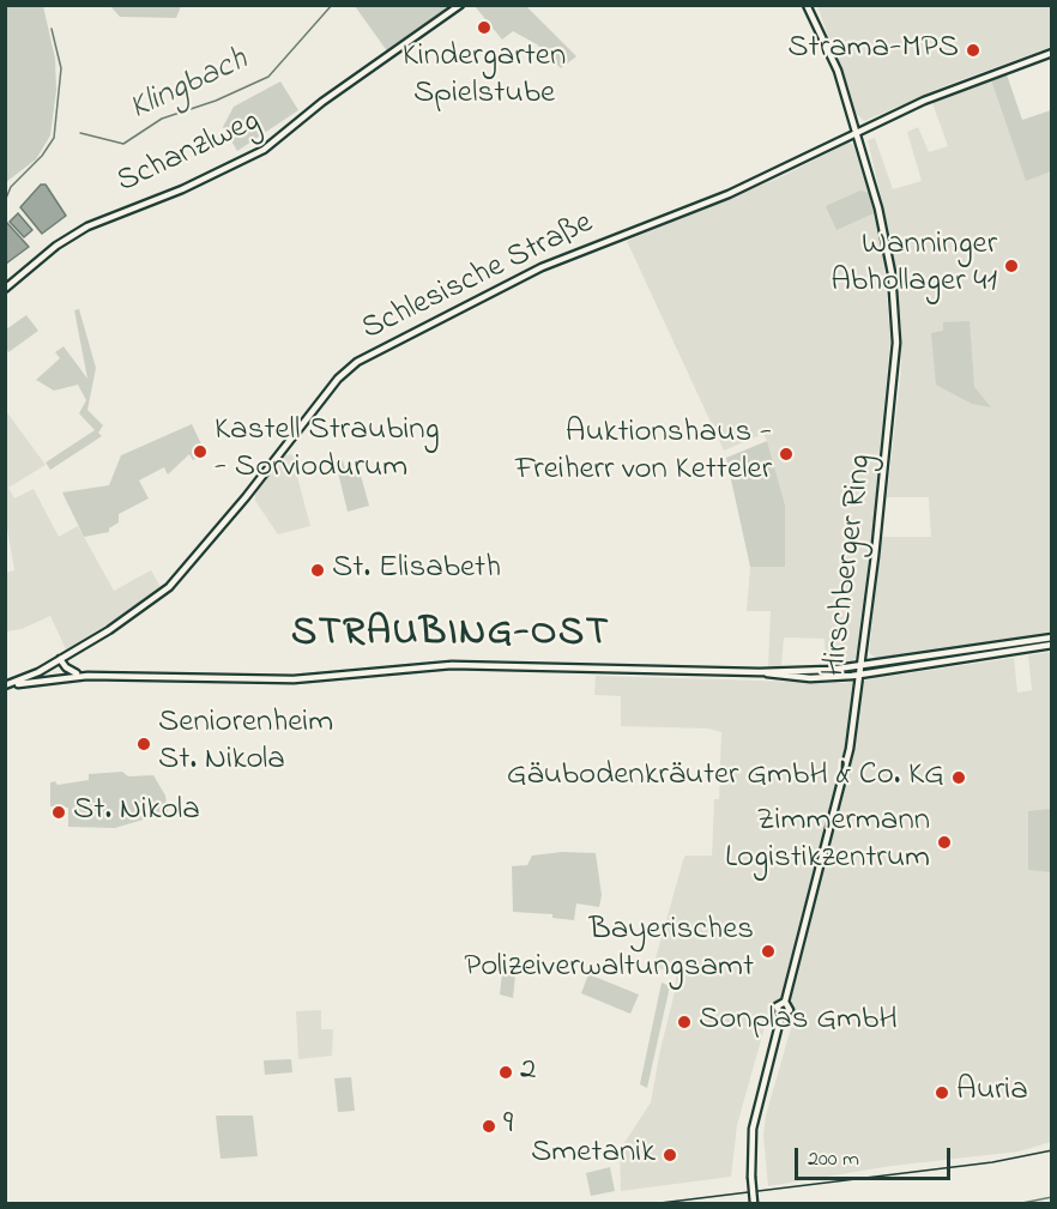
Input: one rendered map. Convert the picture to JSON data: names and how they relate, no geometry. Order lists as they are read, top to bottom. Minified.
{"streets":{"street":["Schanzlweg","Schlesische Straße","Hirschberger Ring"]},"crossings":[["Schlesische Straße","Hirschberger Ring"]],"districts":["STRAUBING-OST"],"water":["Klingbach"],"places":["Kindergarten Spielstube","Strama-MPS","Wanninger Abhollager 41","Kastell Straubing - Sorviodurum","Auktionshaus - Freiherr von Ketteler","St. Elisabeth","Seniorenheim St. Nikola","Gäubodenkräuter GmbH & Co. KG","St. Nikola","Zimmermann Logistikzentrum","Bayerisches Polizeiverwaltungsamt","Sonplas GmbH","2","Auria","9","Smetanik"],"scale_bar":"200 m"}
